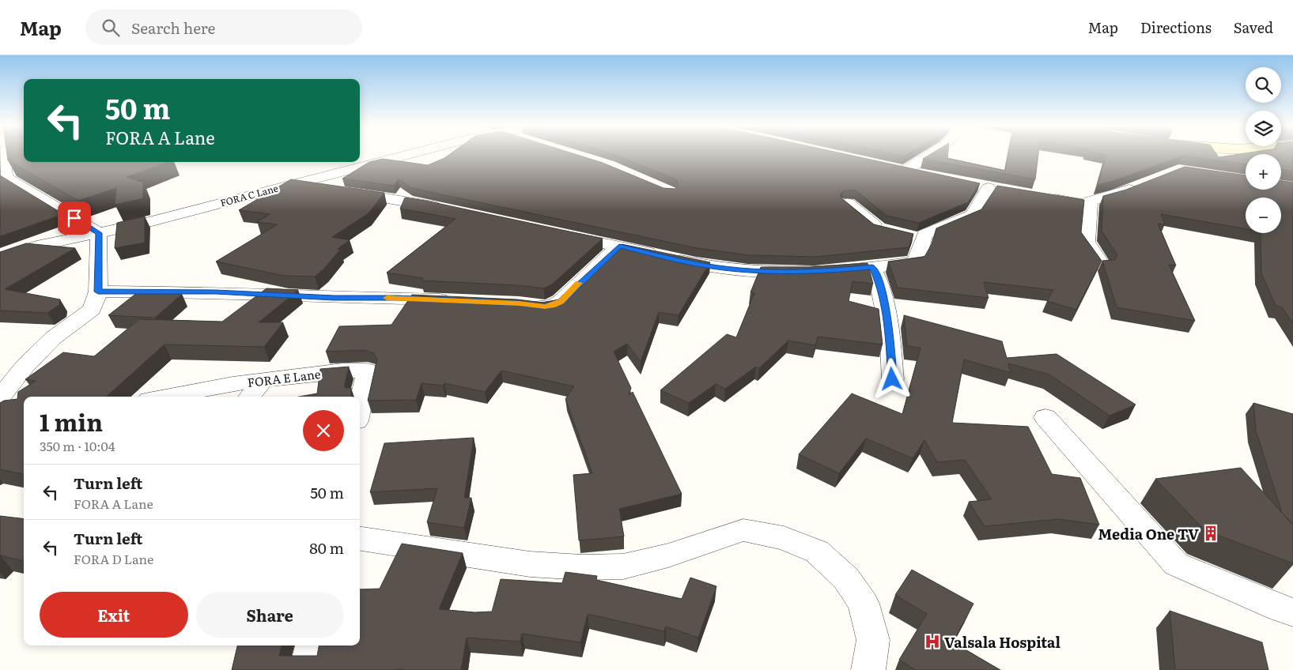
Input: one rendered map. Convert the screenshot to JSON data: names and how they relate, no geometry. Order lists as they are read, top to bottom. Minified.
{"streets":{"street":["FORA C Lane","FORA E Lane"]},"places":{"building":["Media One TV"],"hospital":["Valsala Hospital"]},"page":{"header":"Map","search":"Search here","nav":["Map","Directions","Saved"],"map_buttons":["+","−"],"turn":["50 m","FORA A Lane"],"heading":["1 min","350 m · 10:04"],"list":[{"name":"Turn left","note":"FORA A Lane","value":"50 m"},{"name":"Turn left","note":"FORA D Lane","value":"80 m"}],"buttons":["Exit","Share"]}}
